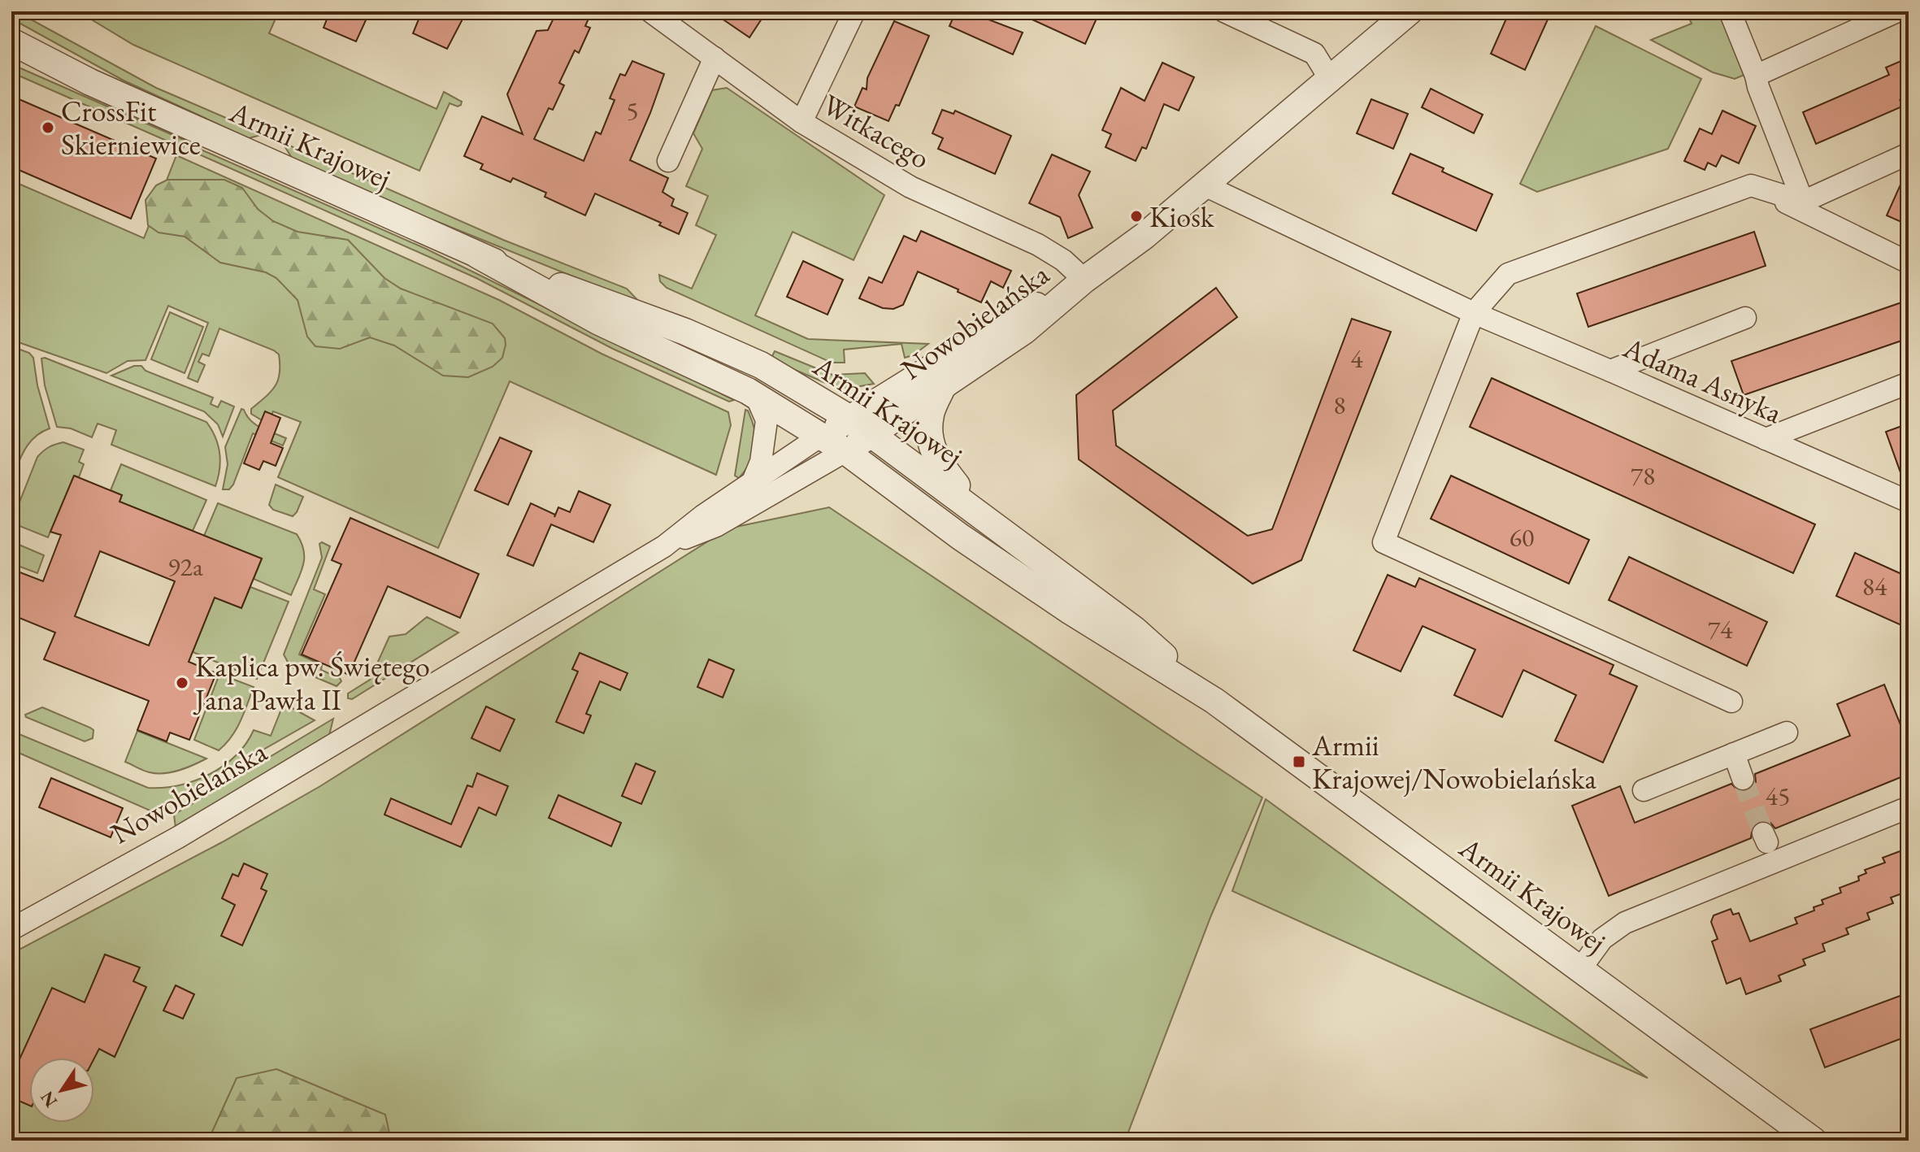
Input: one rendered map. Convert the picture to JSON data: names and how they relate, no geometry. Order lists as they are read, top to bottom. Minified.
{"streets":{"street":["Witkacego","Armii Krajowej","Nowobielańska","Adama Asnyka"]},"crossings":[["Witkacego","Nowobielańska"],["Armii Krajowej","Nowobielańska"],["Nowobielańska","Adama Asnyka"]],"places":{"other":["CrossFit Skierniewice","Kiosk","Kaplica pw. Świętego Jana Pawła II"],"transit":["Armii Krajowej/Nowobielańska"]},"house_numbers":["5","4","8","78","60","92a","84","74","45"],"north":"bottom left"}
